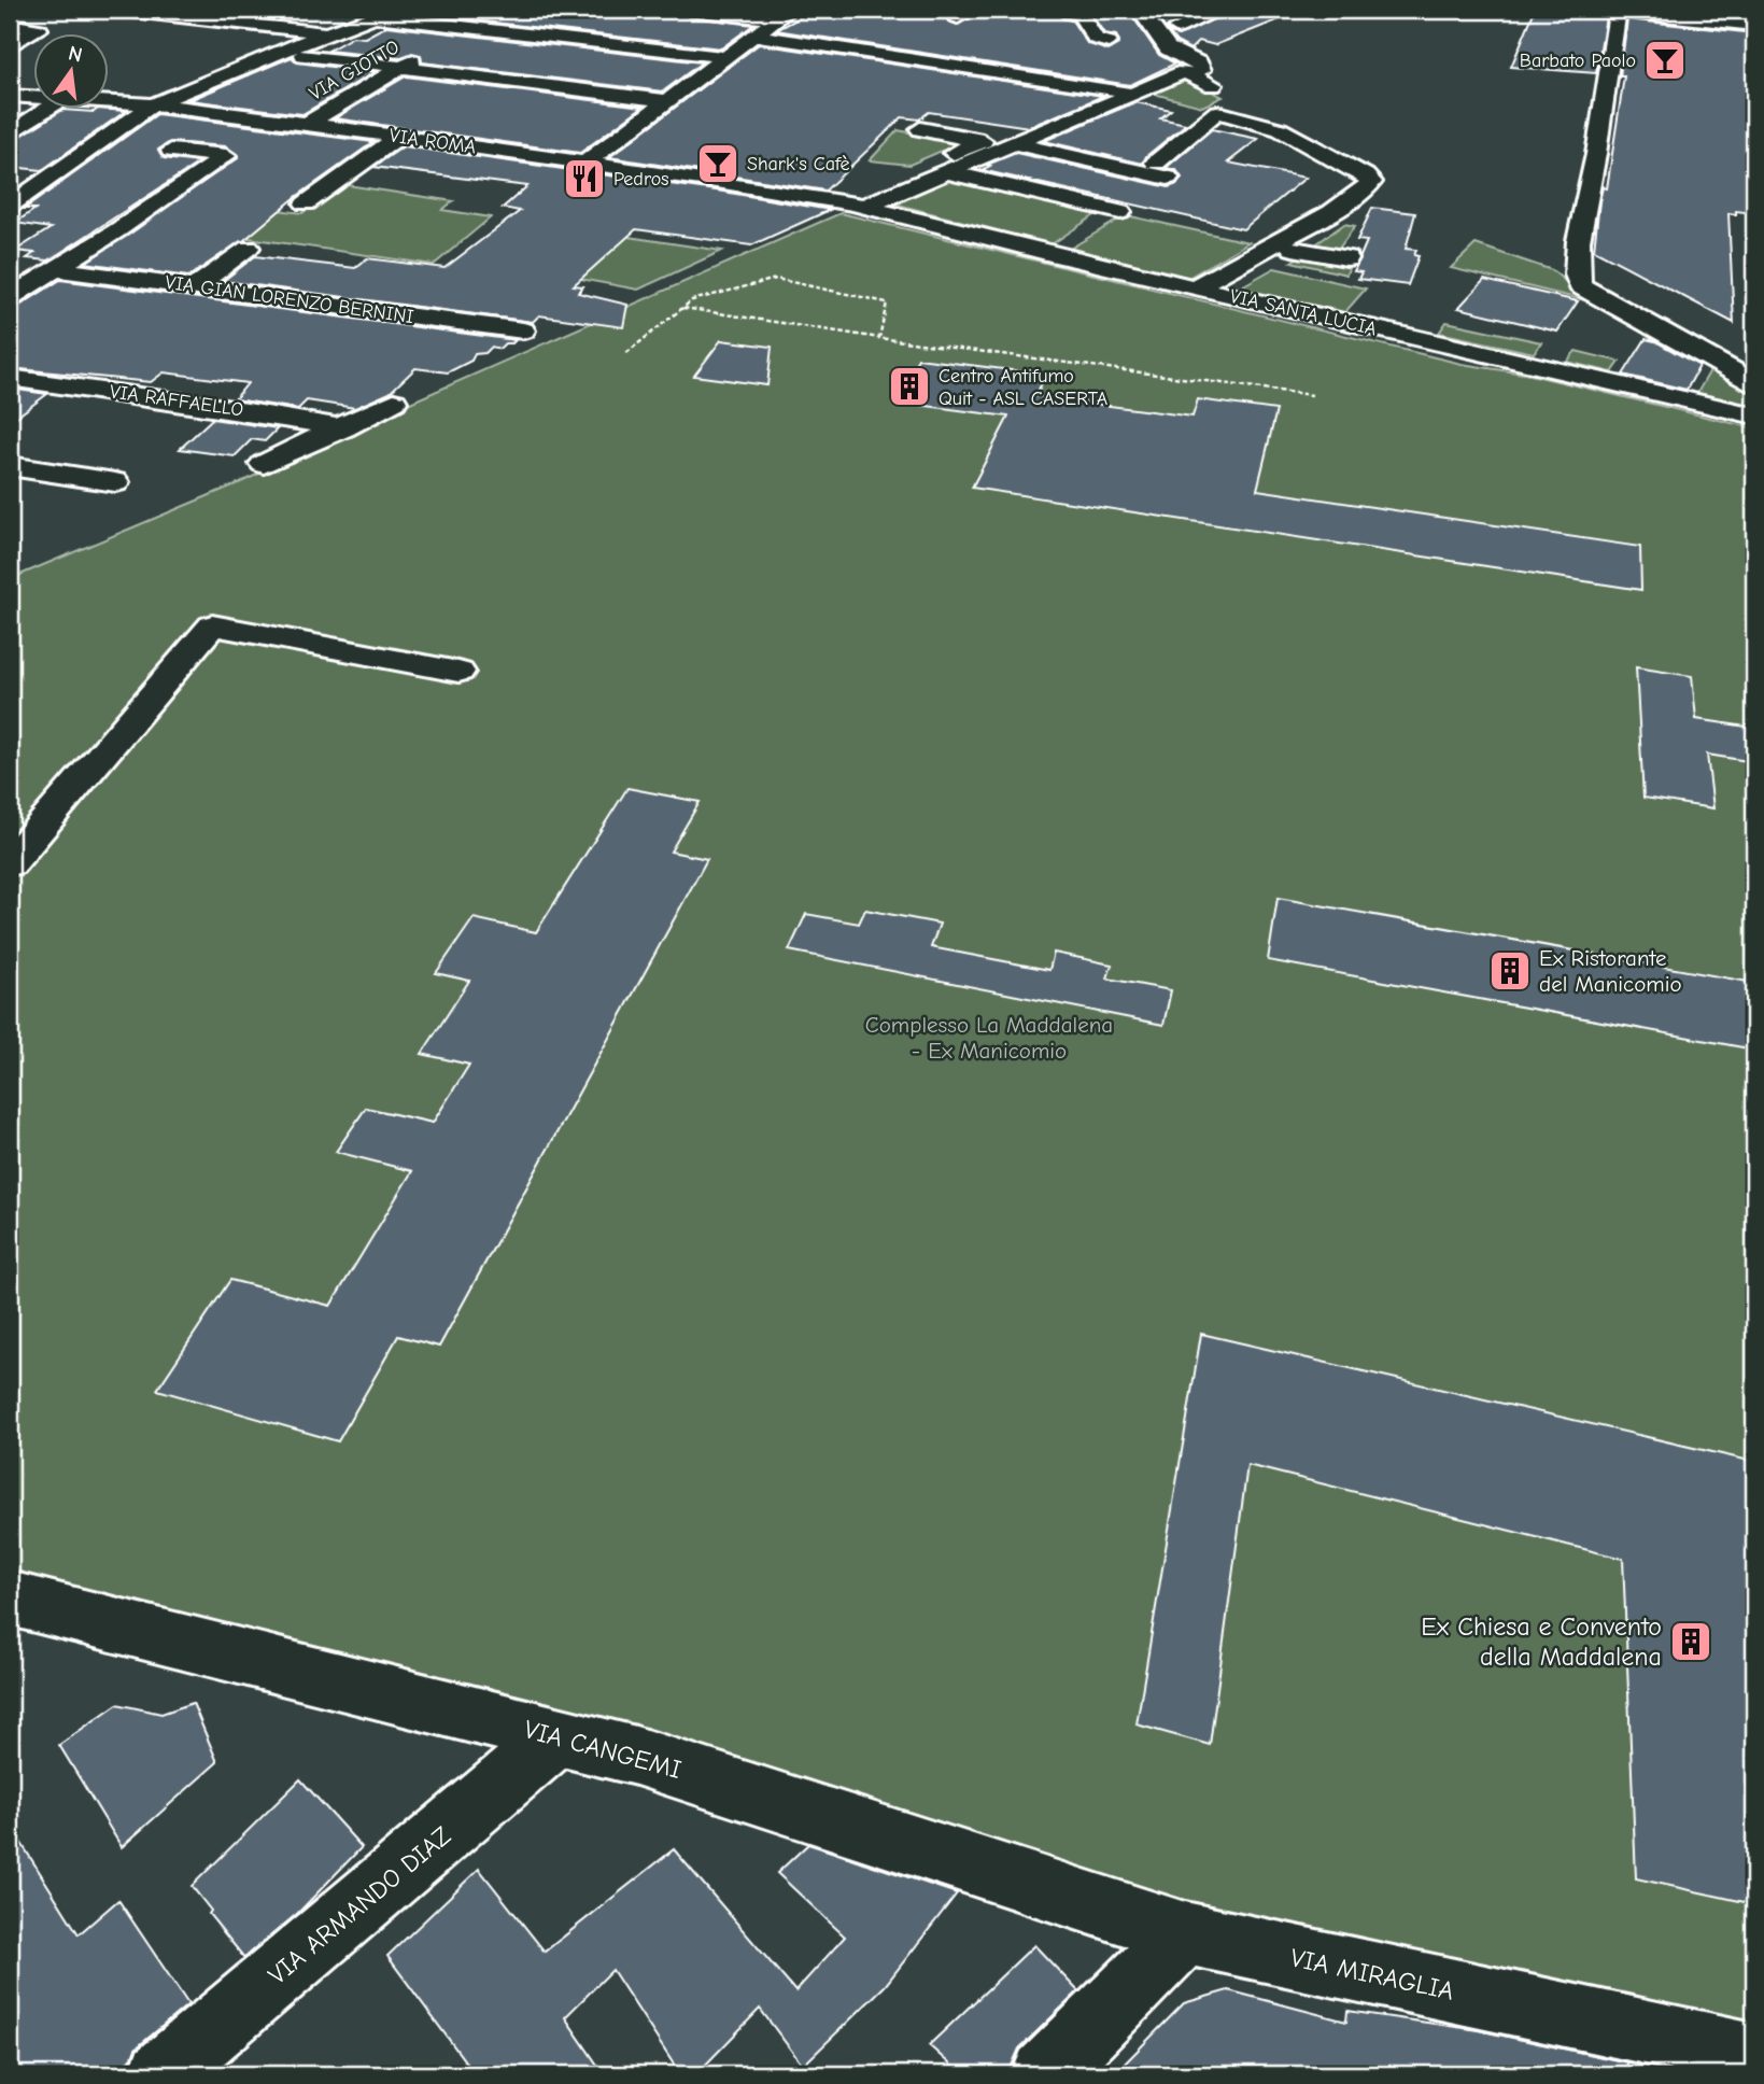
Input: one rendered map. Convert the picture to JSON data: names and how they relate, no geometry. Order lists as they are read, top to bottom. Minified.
{"streets":{"street":["VIA GIOTTO","VIA ROMA","VIA GIAN LORENZO BERNINI","VIA SANTA LUCIA","VIA RAFFAELLO","VIA CANGEMI","VIA ARMANDO DIAZ","VIA MIRAGLIA"]},"crossings":[["VIA GIOTTO","VIA ROMA"],["VIA ROMA","VIA SANTA LUCIA"],["VIA CANGEMI","VIA ARMANDO DIAZ"],["VIA CANGEMI","VIA MIRAGLIA"]],"parks":["Complesso La Maddalena - Ex Manicomio"],"places":{"bar":["Barbato Paolo","Shark's Cafè"],"restaurant":["Pedros"],"building":["Centro Antifumo Quit - ASL CASERTA","Ex Ristorante del Manicomio","Ex Chiesa e Convento della Maddalena"]},"north":"top"}
